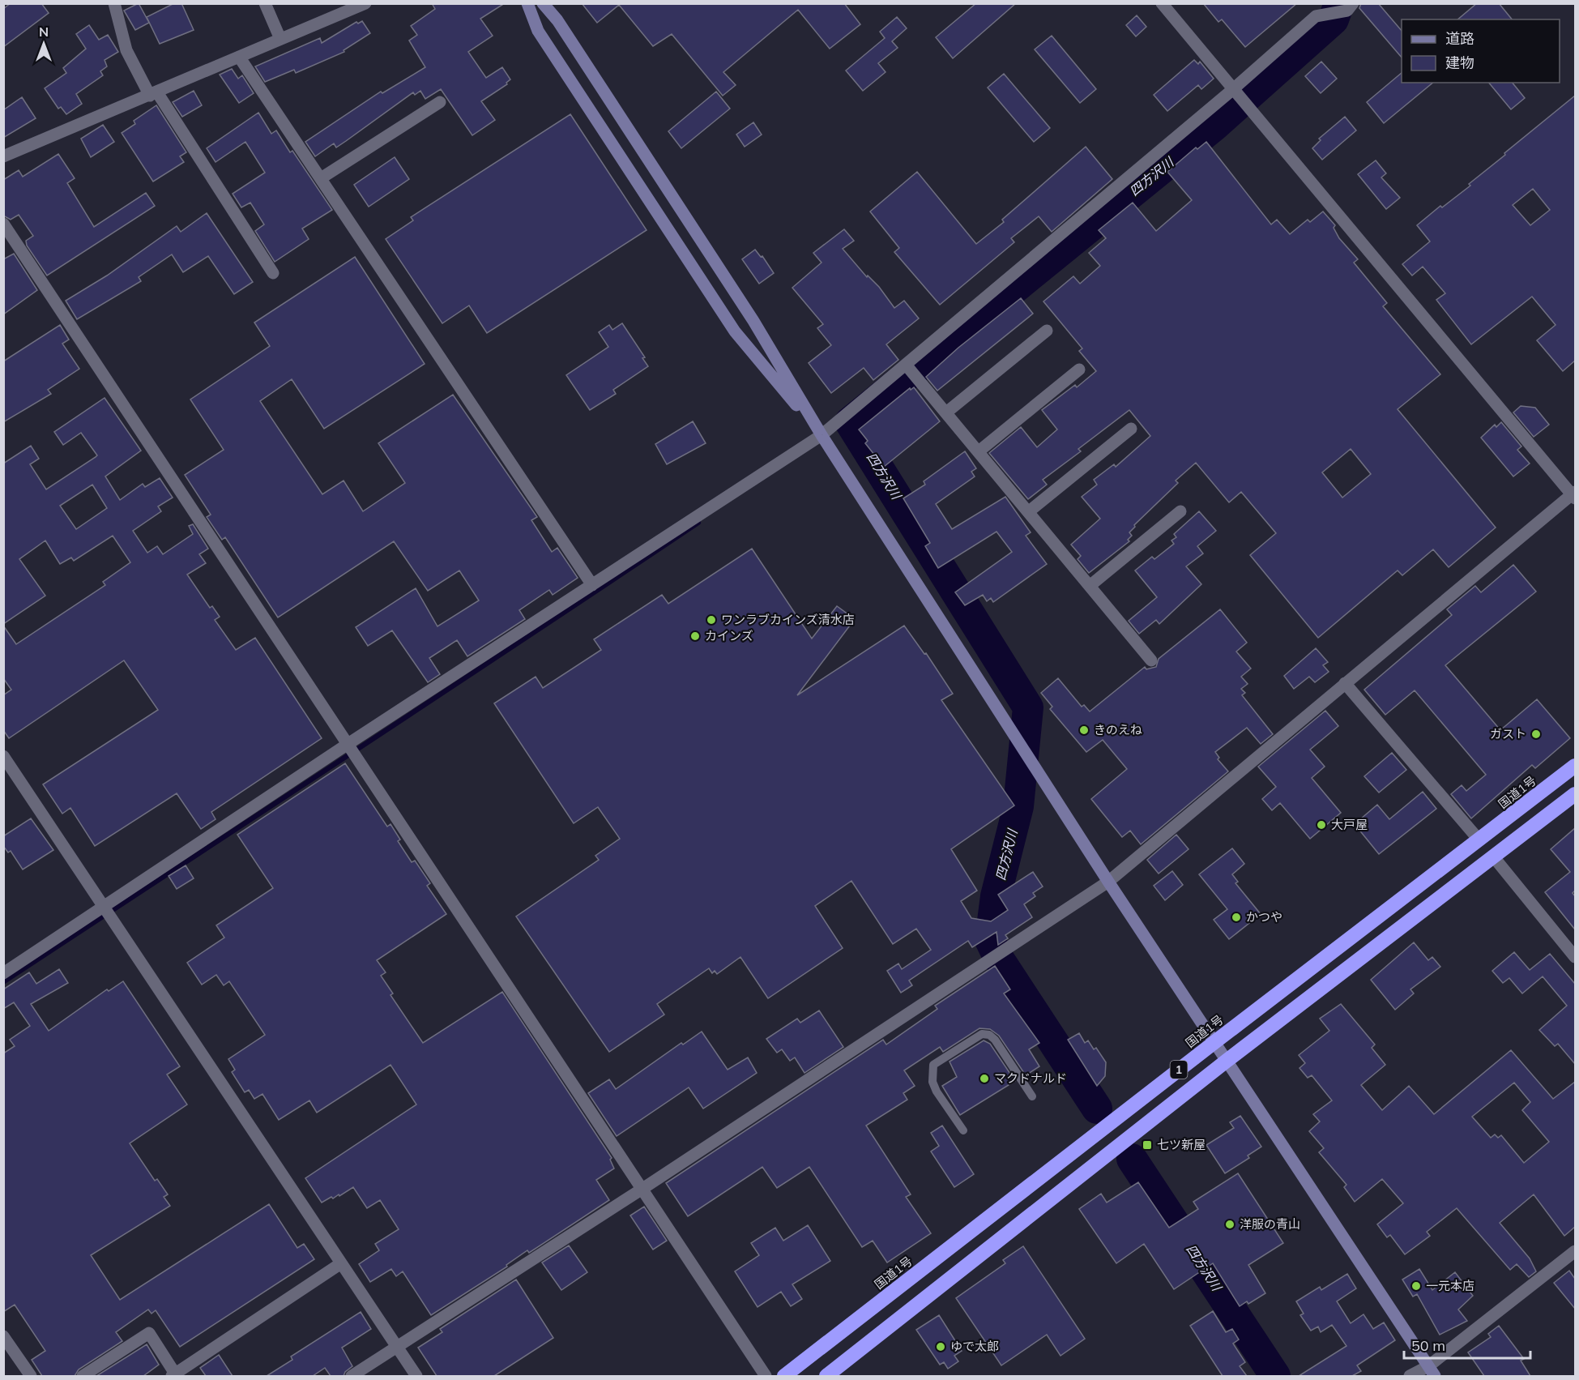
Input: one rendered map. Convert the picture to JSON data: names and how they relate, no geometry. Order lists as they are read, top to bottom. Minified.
{"streets":{"highway":["国道1号","1"]},"water":["四方沢川"],"places":{"other":["ワンラブカインズ清水店","カインズ","きのえね","ガスト","大戸屋","かつや","マクドナルド","洋服の青山","一元本店","ゆで太郎"],"transit":["七ツ新屋"]},"legend":["道路","建物"],"scale_bar":"50 m","north":"top"}
